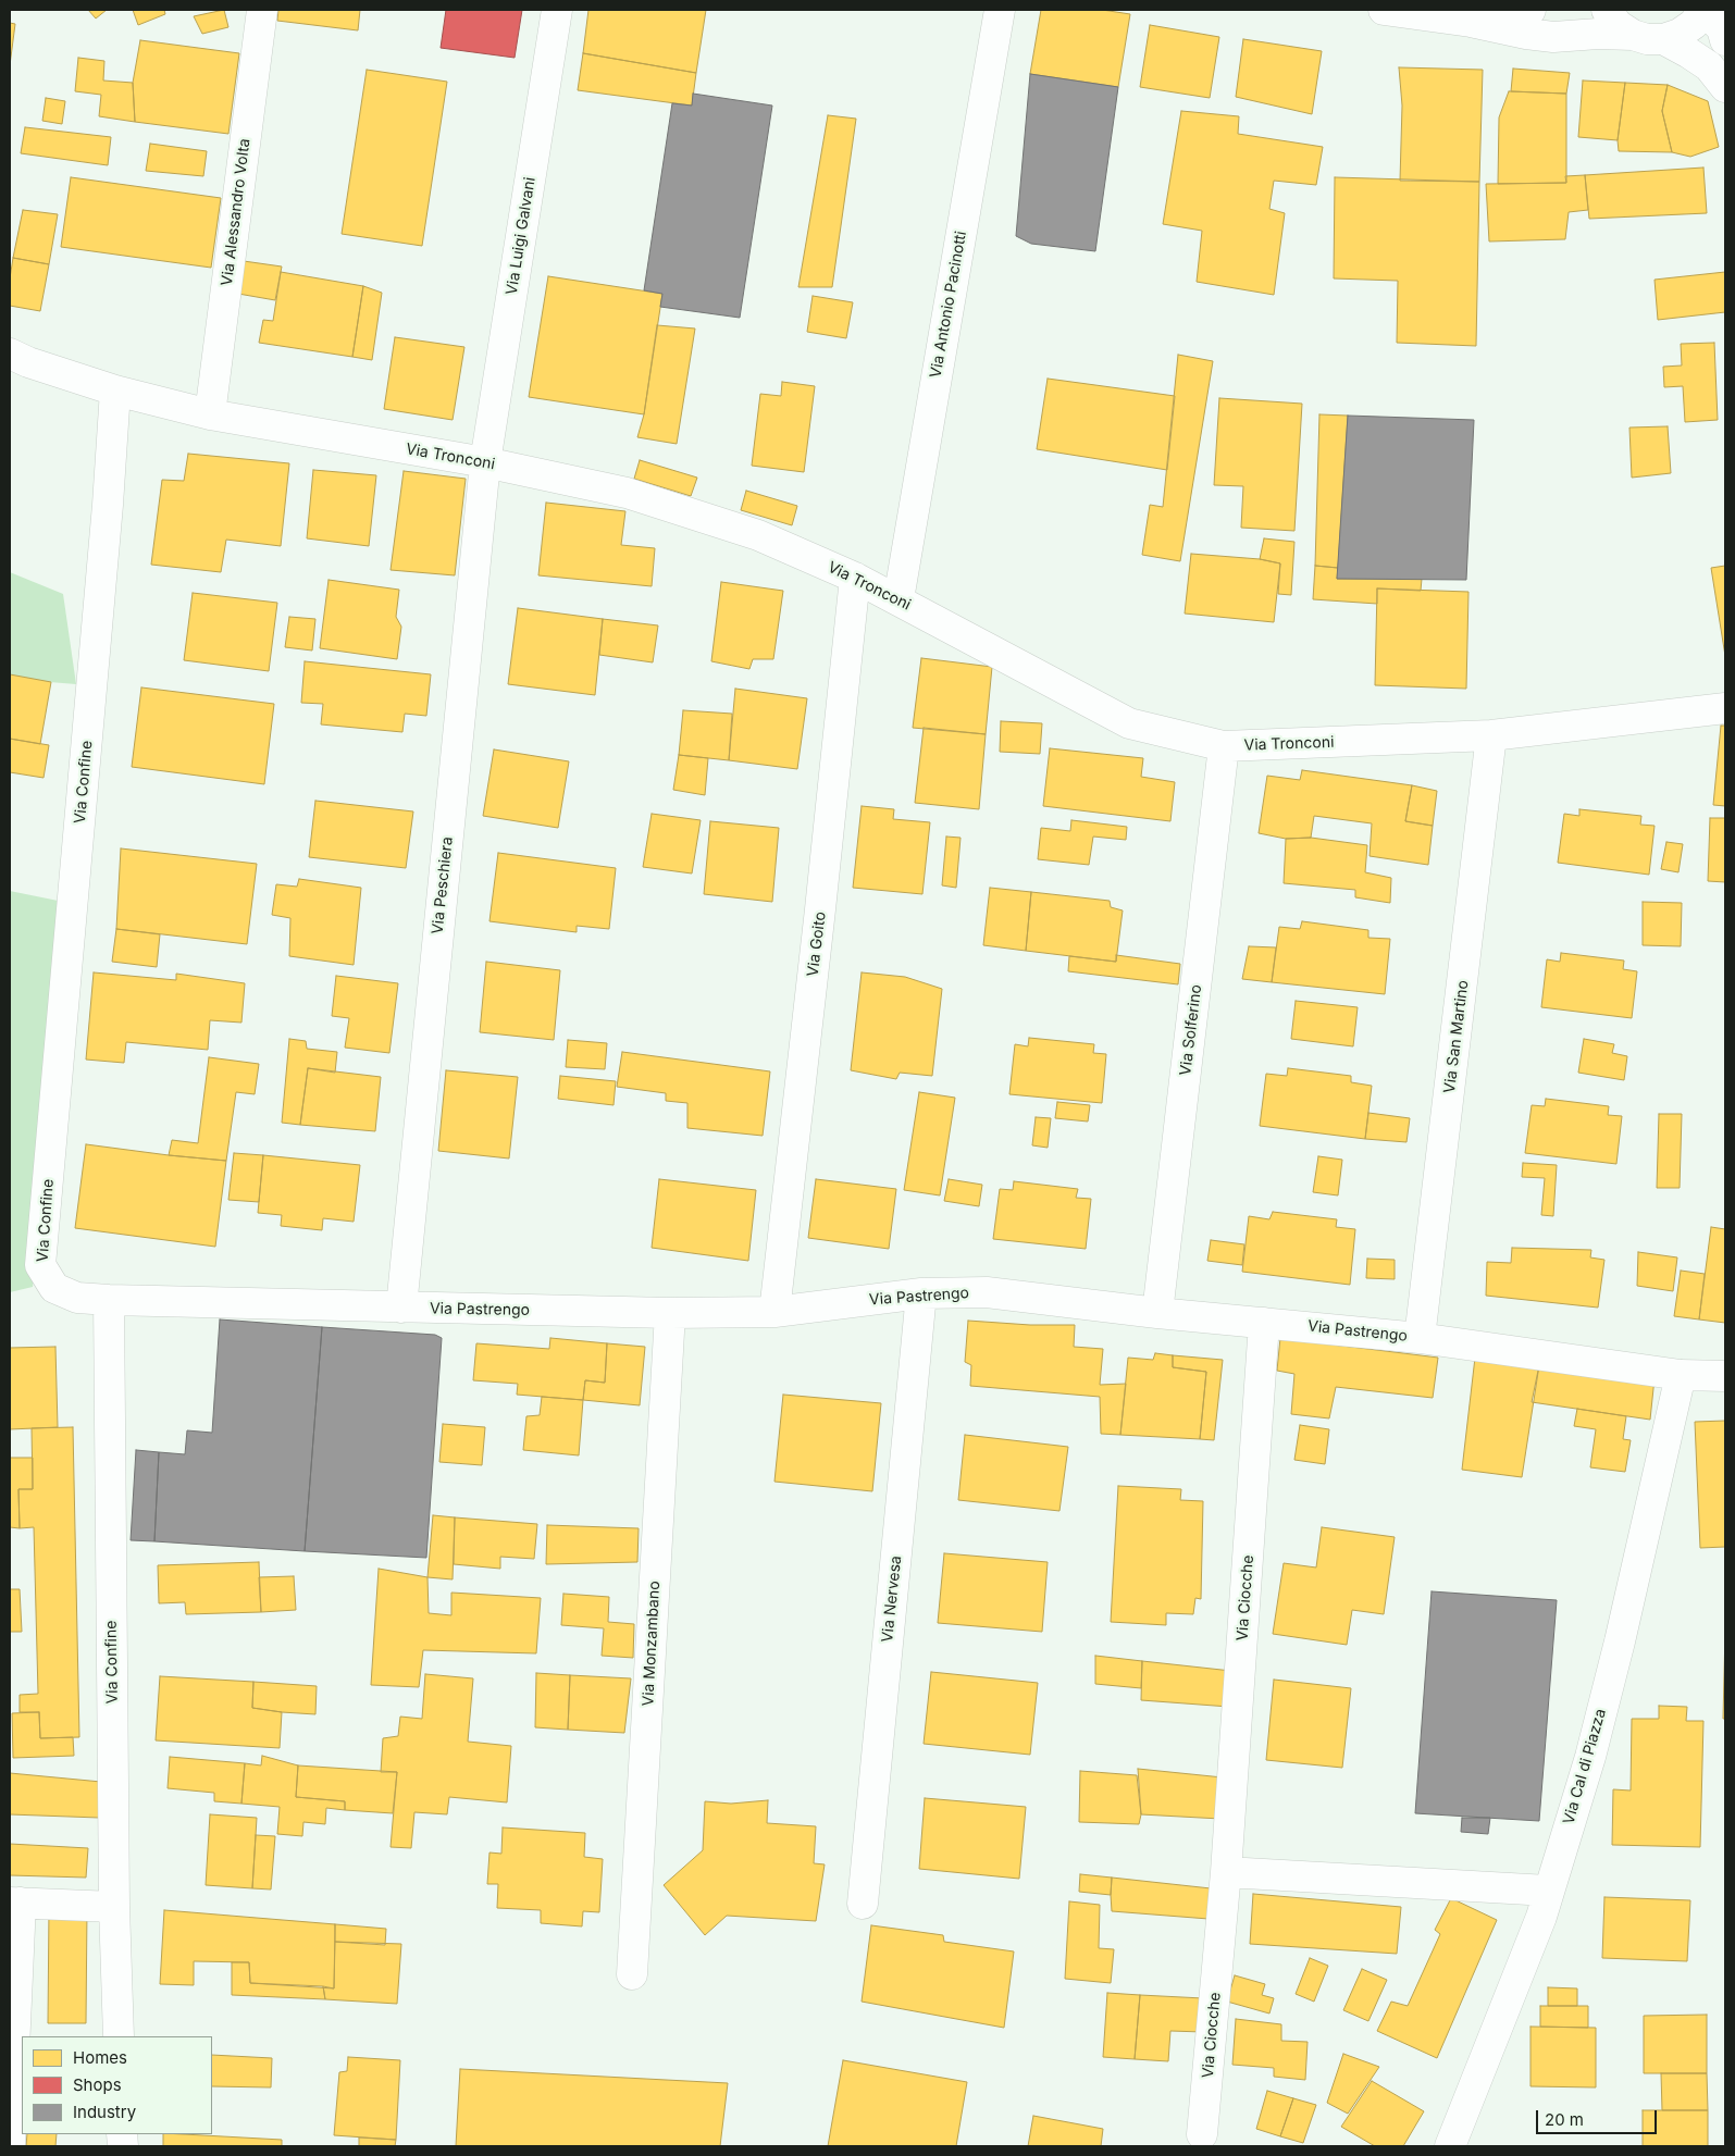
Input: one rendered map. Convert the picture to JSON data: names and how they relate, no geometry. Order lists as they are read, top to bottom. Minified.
{"streets":{"street":["Via Alessandro Volta","Via Luigi Galvani","Via Antonio Pacinotti","Via Tronconi","Via Confine","Via Peschiera","Via Goito","Via Solferino","Via San Martino","Via Pastrengo","Via Ciocche","Via Nervesa","Via Monzambano","Via Cal di Piazza"]},"crossings":[["Via Alessandro Volta","Via Tronconi"],["Via Luigi Galvani","Via Tronconi"],["Via Luigi Galvani","Via Peschiera"],["Via Antonio Pacinotti","Via Tronconi"],["Via Tronconi","Via Confine"],["Via Tronconi","Via Peschiera"],["Via Tronconi","Via Goito"],["Via Tronconi","Via Solferino"],["Via Tronconi","Via San Martino"],["Via Confine","Via Pastrengo"],["Via Peschiera","Via Pastrengo"],["Via Goito","Via Pastrengo"],["Via Solferino","Via Pastrengo"],["Via San Martino","Via Pastrengo"],["Via Pastrengo","Via Ciocche"],["Via Pastrengo","Via Nervesa"],["Via Pastrengo","Via Monzambano"],["Via Pastrengo","Via Cal di Piazza"]],"legend":["Homes","Shops","Industry"],"scale_bar":"20 m"}
